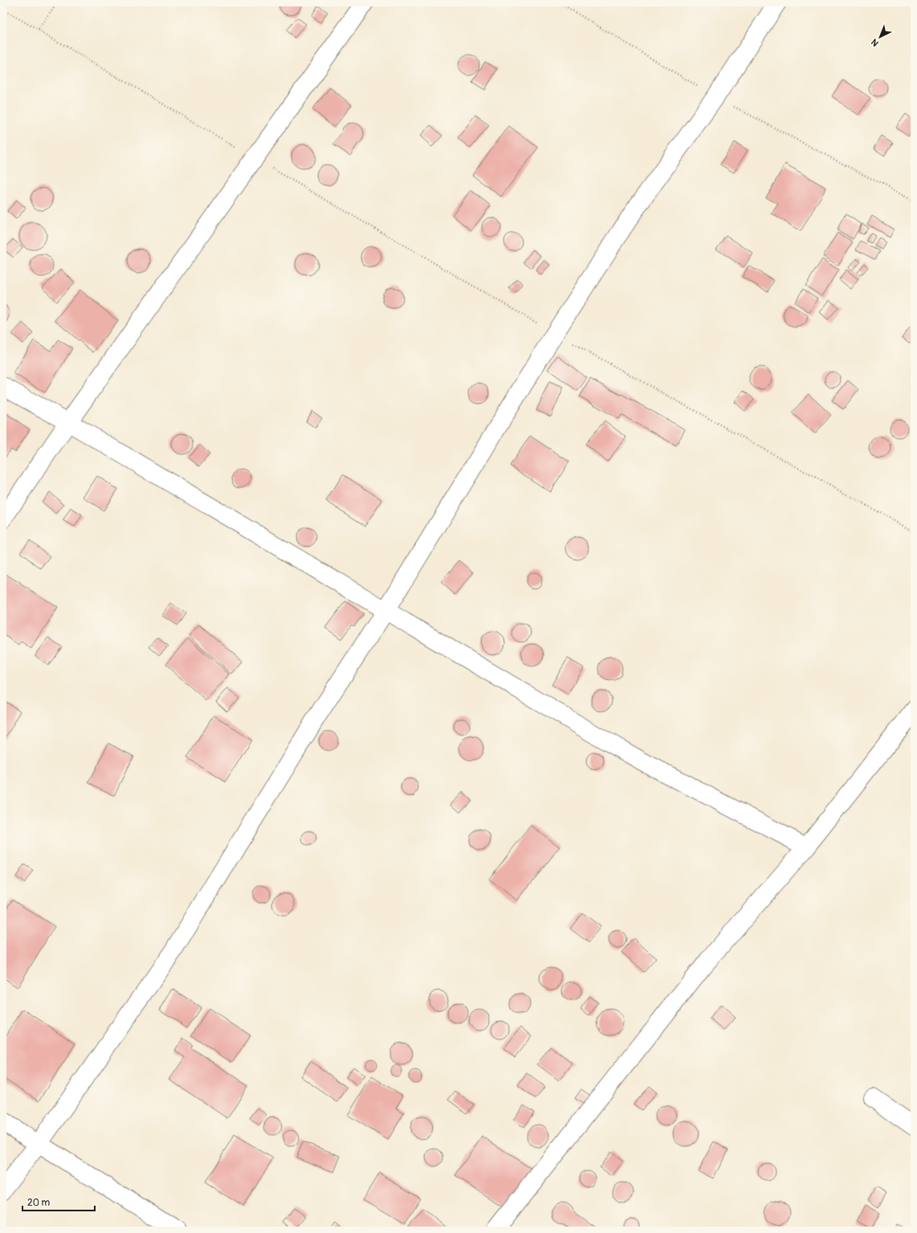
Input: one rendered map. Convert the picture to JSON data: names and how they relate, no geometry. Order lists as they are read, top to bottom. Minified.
{"scale_bar":"20 m","north":"bottom left"}
